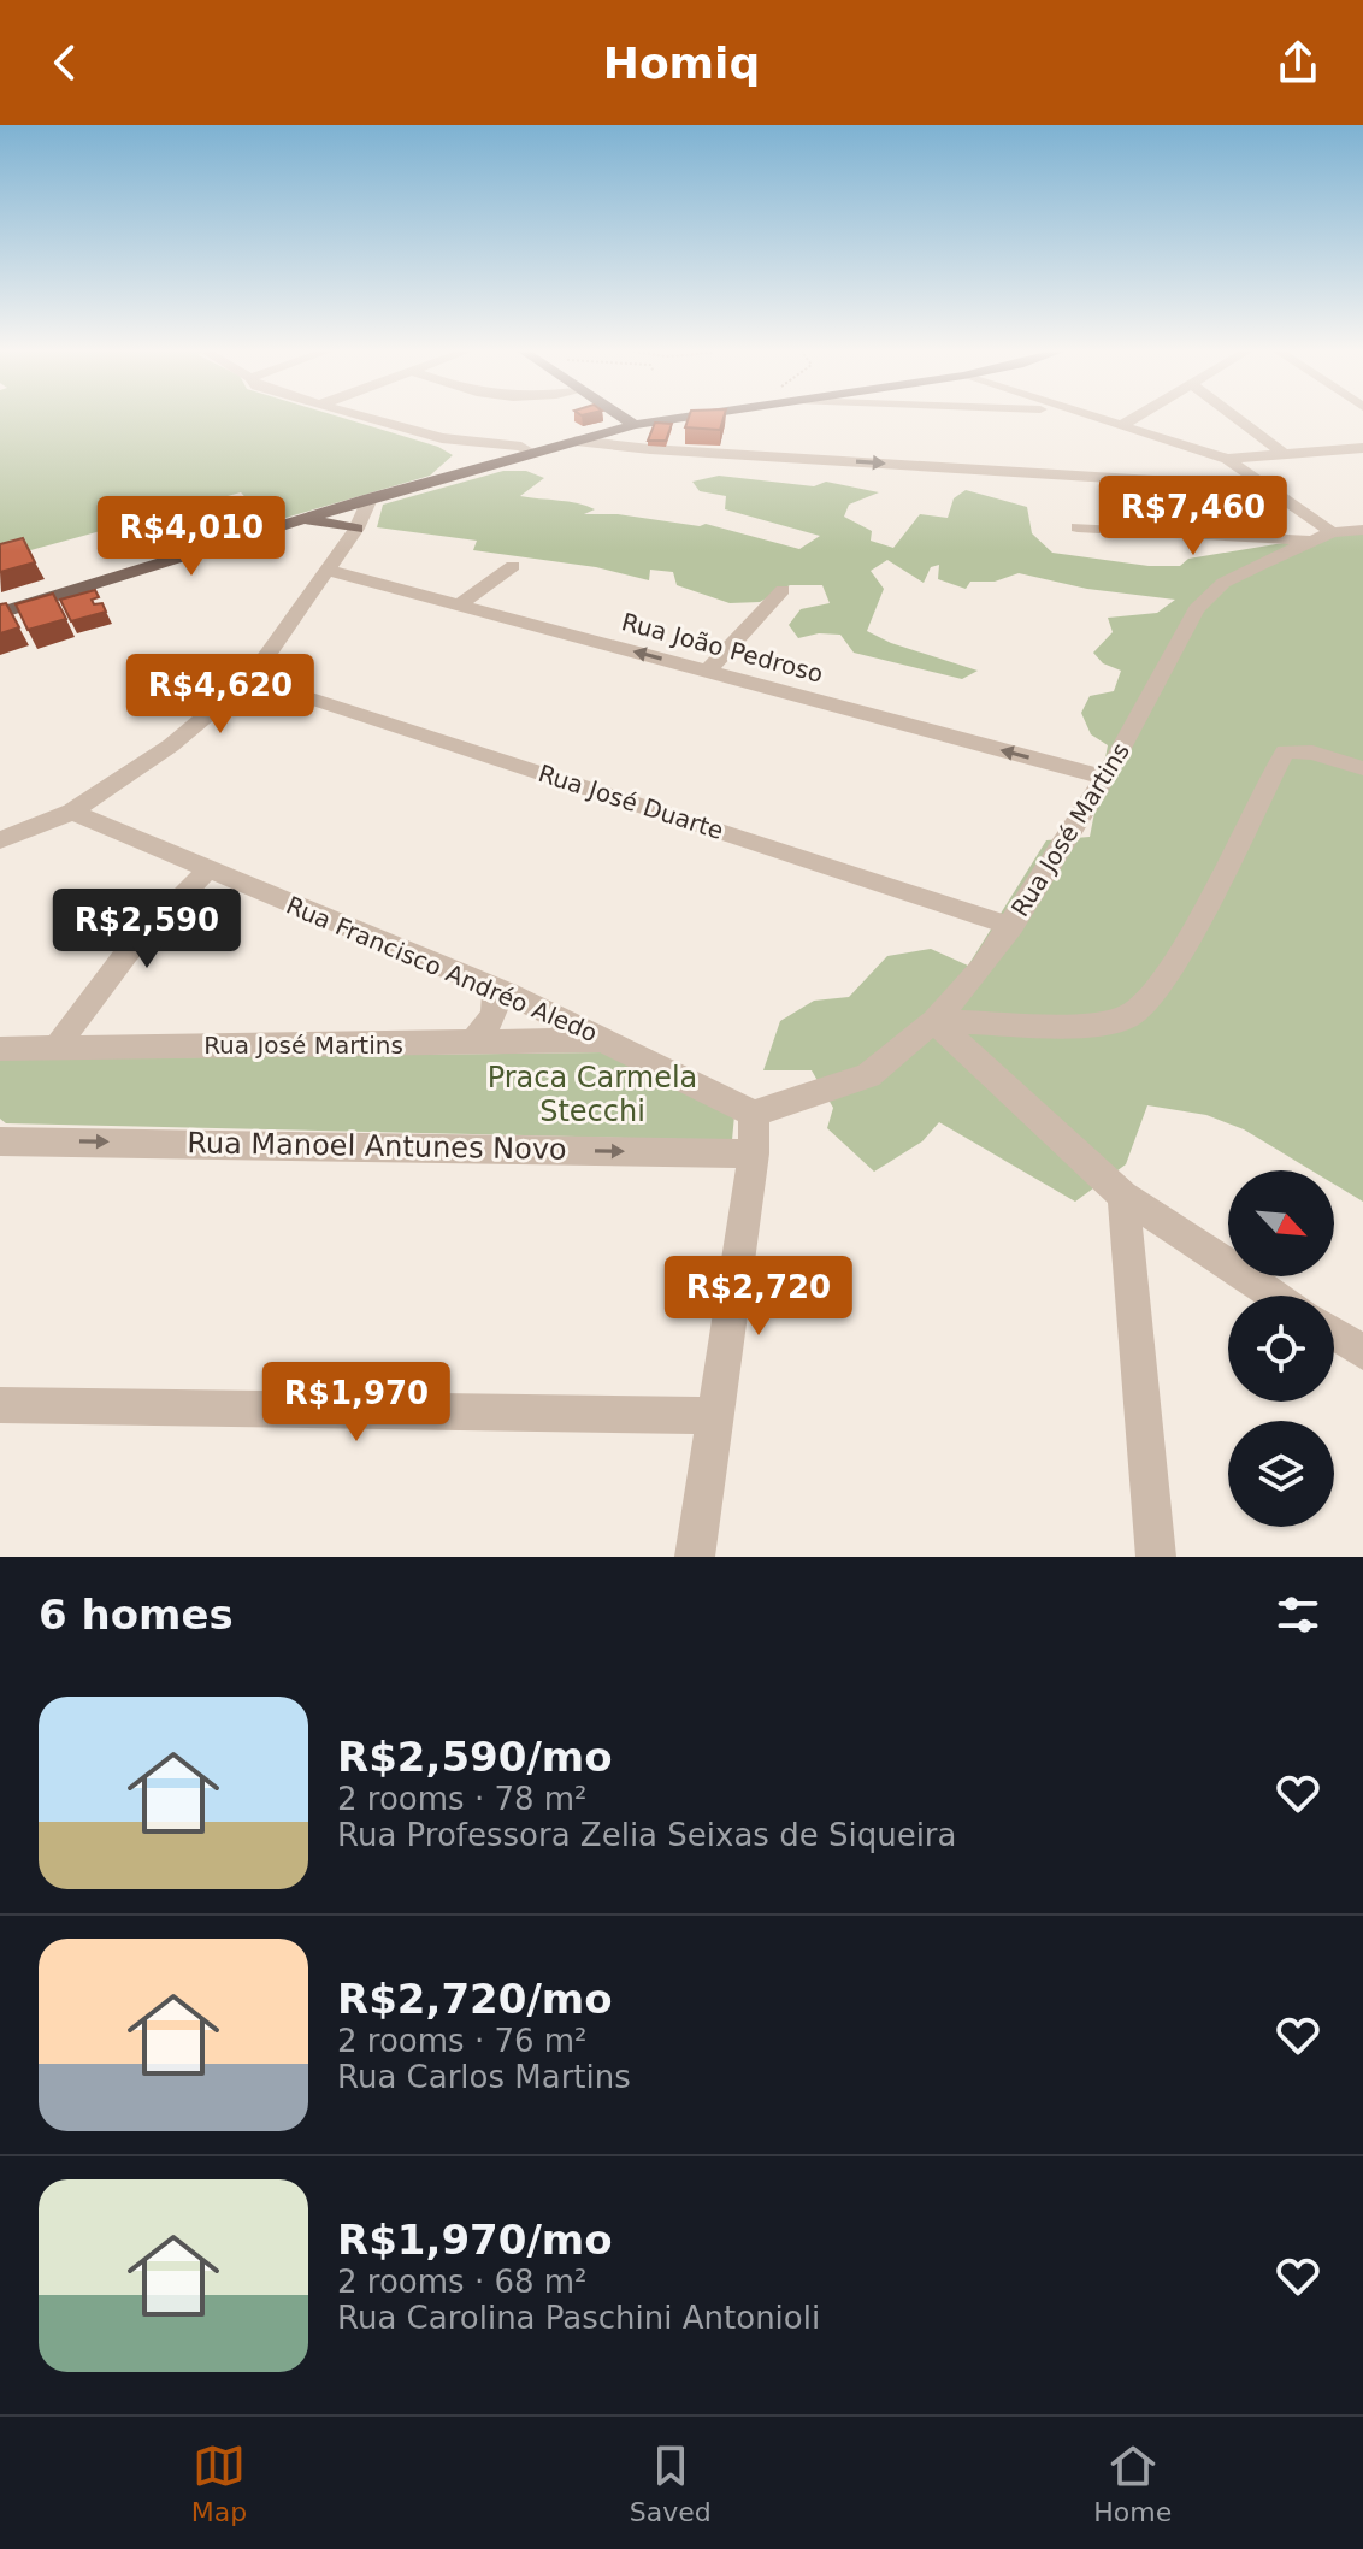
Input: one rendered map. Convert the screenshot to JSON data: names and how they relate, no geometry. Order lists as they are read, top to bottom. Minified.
{"streets":{"street":["Rua João Pedroso","Rua José Duarte","Rua José Martins","Rua Francisco Andréo Aledo","Rua Manoel Antunes Novo"]},"crossings":[["Rua João Pedroso","Rua José Martins"],["Rua José Duarte","Rua José Martins"],["Rua José Martins","Rua Francisco Andréo Aledo"]],"one_way":["Rua João Pedroso","Rua Manoel Antunes Novo"],"parks":["Praca Carmela Stecchi"],"north":"bottom right","page":{"header":"Homiq","price":["R$7,460","R$4,010","R$4,620","R$2,590","R$2,720","R$1,970"],"heading":"6 homes","list":[{"name":"R$2,590/mo","note":"2 rooms · 78 m² · Rua Professora Zelia Seixas de Siqueira"},{"name":"R$2,720/mo","note":"2 rooms · 76 m² · Rua Carlos Martins"},{"name":"R$1,970/mo","note":"2 rooms · 68 m² · Rua Carolina Paschini Antonioli"}],"tabs":["Map","Saved","Home"]}}
